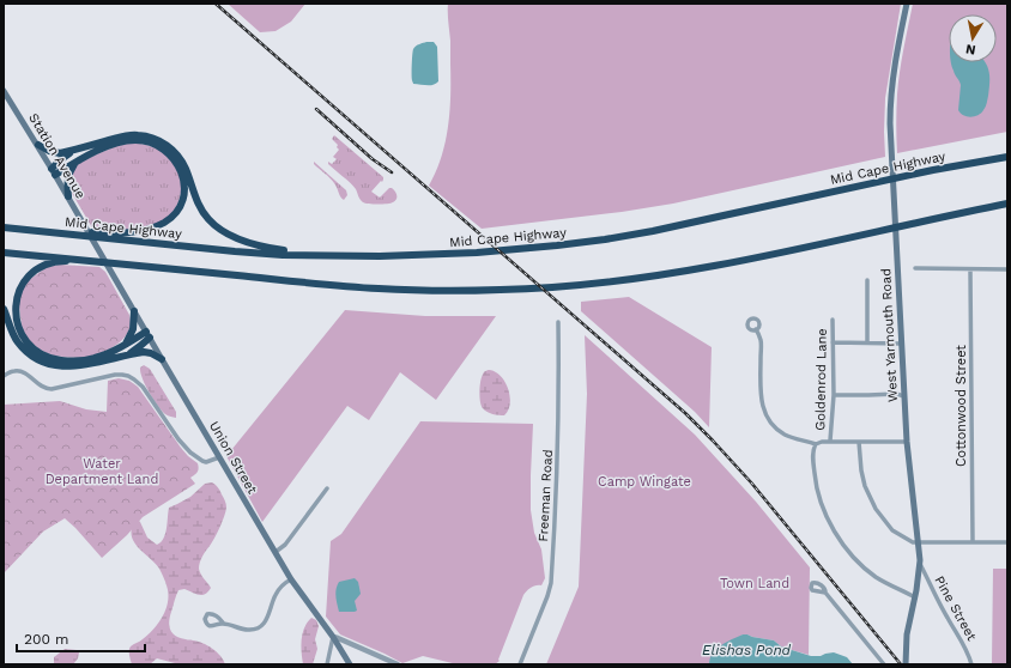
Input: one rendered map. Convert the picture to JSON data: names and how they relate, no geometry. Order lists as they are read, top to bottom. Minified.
{"streets":{"highway":["Mid Cape Highway"],"main road":["Station Avenue","West Yarmouth Road","Union Street"],"street":["Goldenrod Lane","Cottonwood Street","Freeman Road","Pine Street"]},"crossings":[["Station Avenue","Union Street"],["West Yarmouth Road","Pine Street"]],"water":["Elishas Pond"],"parks":["Water Department Land","Camp Wingate","Town Land"],"scale_bar":"200 m","north":"bottom"}
